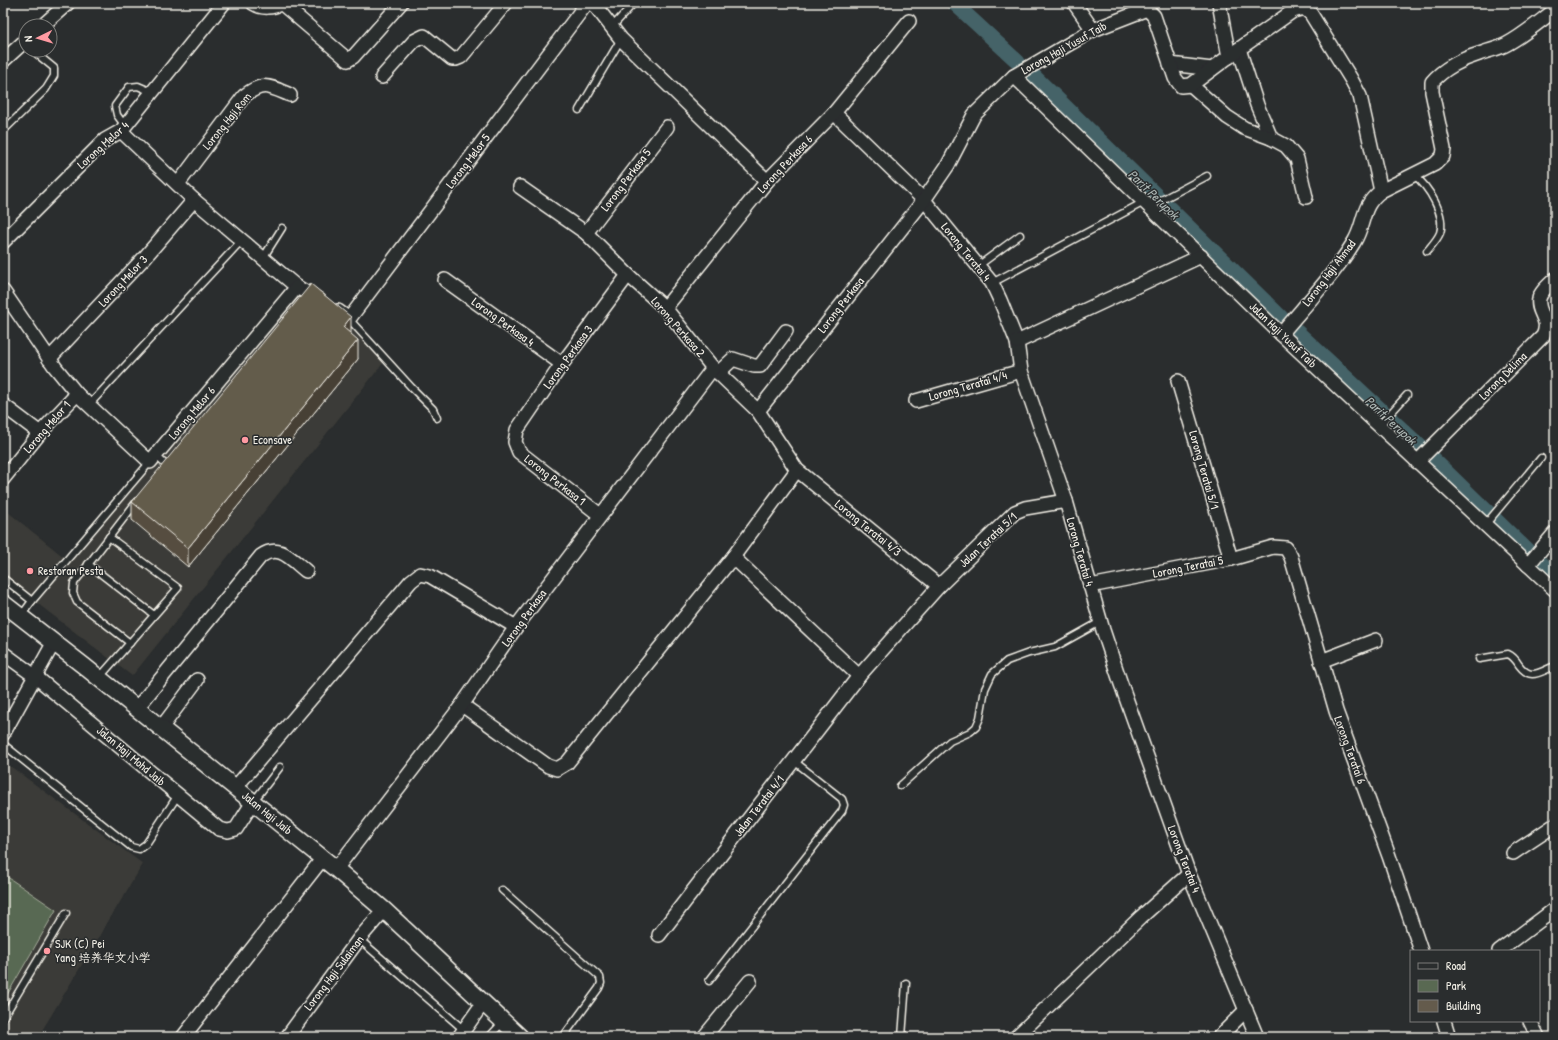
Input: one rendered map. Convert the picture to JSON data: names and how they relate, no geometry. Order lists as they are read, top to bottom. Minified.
{"streets":{"street":["Lorong Haji Yusuf Taib","Lorong Haji Rom","Lorong Melor 4","Lorong Melor 5","Lorong Perkasa 6","Lorong Perkasa 5","Lorong Teratai 4","Lorong Haji Ahmad","Lorong Melor 3","Lorong Perkasa","Lorong Perkasa 4","Lorong Perkasa 2","Jalan Haji Yusuf Taib","Lorong Perkasa 3","Lorong Delima","Lorong Teratai 4/4","Lorong Melor 6","Lorong Melor 1","Lorong Teratai 5/1","Lorong Perkasa 1","Lorong Teratai 4/3","Jalan Teratai 5/1","Lorong Teratai 5","Lorong Teratai 6","Jalan Haji Mohd Jaib","Jalan Teratai 4/1","Jalan Haji Jaib","Lorong Haji Sulaiman"]},"crossings":[["Lorong Haji Yusuf Taib","Lorong Teratai 4"],["Lorong Haji Yusuf Taib","Lorong Perkasa"],["Lorong Haji Yusuf Taib","Jalan Haji Yusuf Taib"],["Lorong Perkasa 6","Lorong Teratai 4"],["Lorong Perkasa 6","Lorong Perkasa 2"],["Lorong Perkasa 5","Lorong Perkasa 2"],["Lorong Teratai 4","Lorong Perkasa"],["Lorong Teratai 4","Lorong Teratai 4/4"],["Lorong Teratai 4","Jalan Teratai 5/1"],["Lorong Teratai 4","Lorong Teratai 5"],["Lorong Haji Ahmad","Jalan Haji Yusuf Taib"],["Lorong Perkasa","Lorong Perkasa 2"],["Lorong Perkasa","Lorong Perkasa 1"],["Lorong Perkasa","Jalan Haji Jaib"],["Lorong Perkasa 4","Lorong Perkasa 3"],["Lorong Perkasa 2","Lorong Perkasa 3"],["Lorong Perkasa 2","Lorong Teratai 4/3"],["Jalan Haji Yusuf Taib","Lorong Delima"],["Lorong Perkasa 3","Lorong Perkasa 1"],["Lorong Teratai 5/1","Lorong Teratai 5"],["Lorong Teratai 4/3","Jalan Teratai 5/1"],["Jalan Teratai 5/1","Jalan Teratai 4/1"],["Lorong Teratai 5","Lorong Teratai 6"],["Jalan Haji Mohd Jaib","Jalan Haji Jaib"],["Jalan Haji Jaib","Lorong Haji Sulaiman"]],"water":["Parit Perupok"],"places":["Econsave","Restoran Pesta","SJK (C) Pei Yang 培养华文小学"],"legend":["Road","Park","Building"],"north":"left"}
